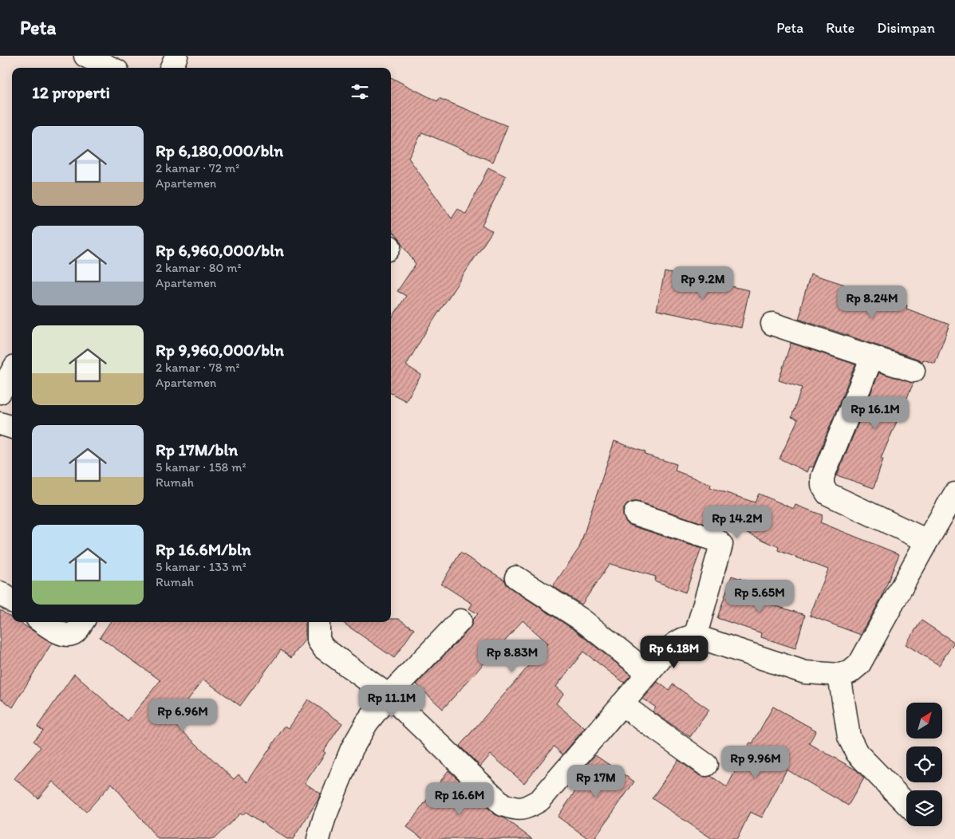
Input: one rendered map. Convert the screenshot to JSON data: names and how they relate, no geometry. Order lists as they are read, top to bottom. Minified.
{"north":"top right","page":{"header":"Peta","nav":["Peta","Rute","Disimpan"],"heading":"12 properti","list":[{"name":"Rp 6,180,000/bln","note":"2 kamar · 72 m² · Apartemen"},{"name":"Rp 6,960,000/bln","note":"2 kamar · 80 m² · Apartemen"},{"name":"Rp 9,960,000/bln","note":"2 kamar · 78 m² · Apartemen"},{"name":"Rp 17M/bln","note":"5 kamar · 158 m² · Rumah"},{"name":"Rp 16.6M/bln","note":"5 kamar · 133 m² · Rumah"}],"price":["Rp 9.2M","Rp 8.24M","Rp 16.1M","Rp 14.2M","Rp 5.65M","Rp 6.18M","Rp 8.83M","Rp 11.1M","Rp 6.96M","Rp 9.96M","Rp 17M","Rp 16.6M"]}}
